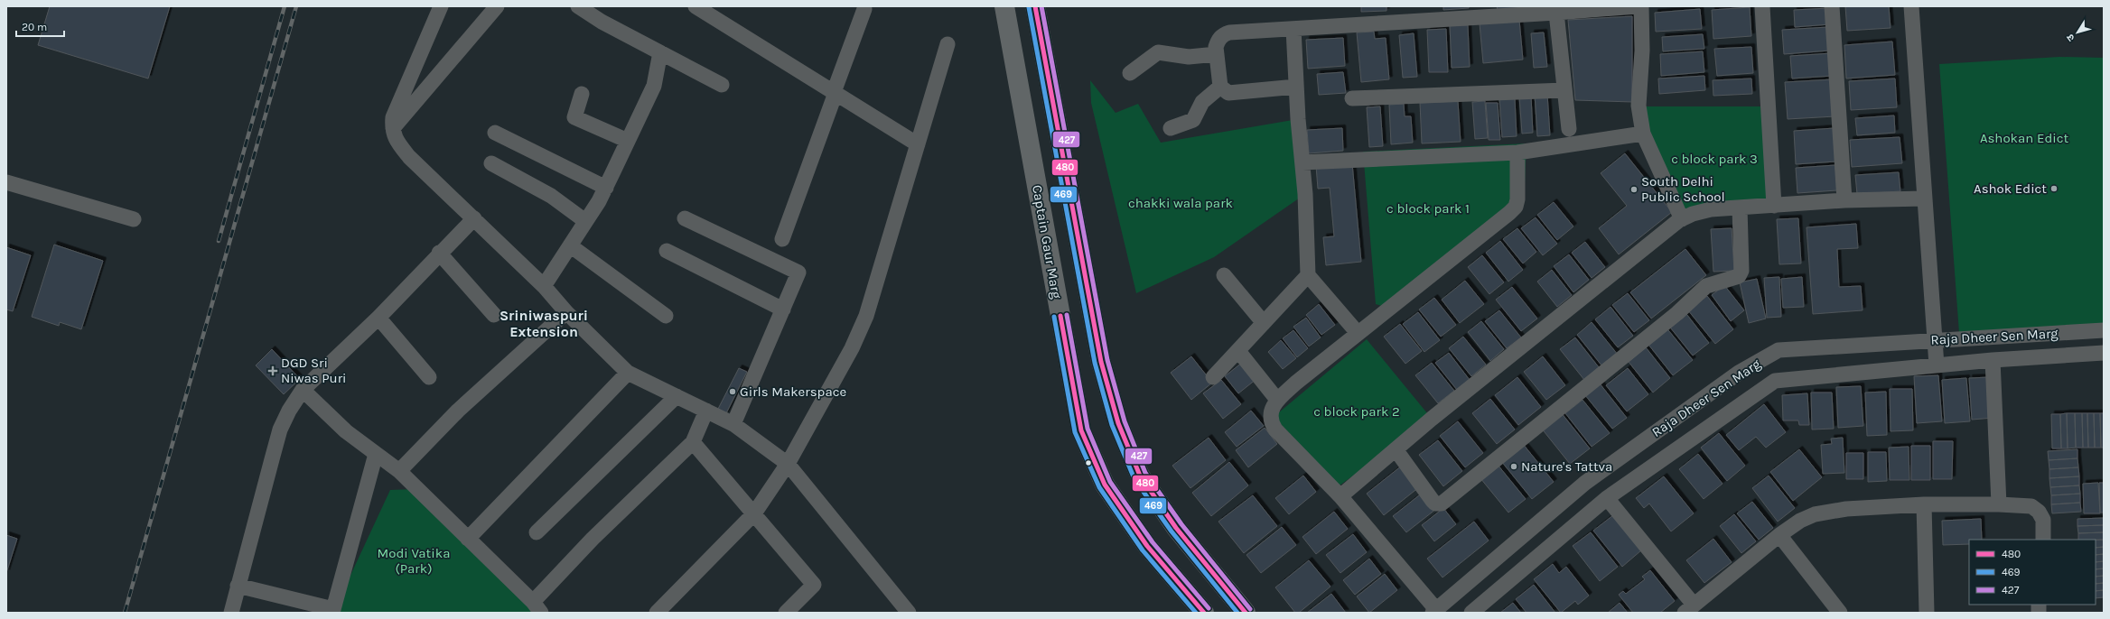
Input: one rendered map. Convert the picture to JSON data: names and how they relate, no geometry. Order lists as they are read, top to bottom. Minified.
{"streets":{"main road":["Captain Gaur Marg"],"street":["Raja Dheer Sen Marg"]},"districts":["Sriniwaspuri Extension"],"parks":["Ashokan Edict","c block park 3","chakki wala park","c block park 1","c block park 2","Modi Vatika (Park)"],"places":{"other":["Ashok Edict","South Delhi Public School","Girls Makerspace","Nature's Tattva"],"health":["DGD Sri Niwas Puri"]},"lines":["transit line 480","transit line 427","transit line 469"],"legend":["480","469","427"],"scale_bar":"20 m","north":"bottom left"}
